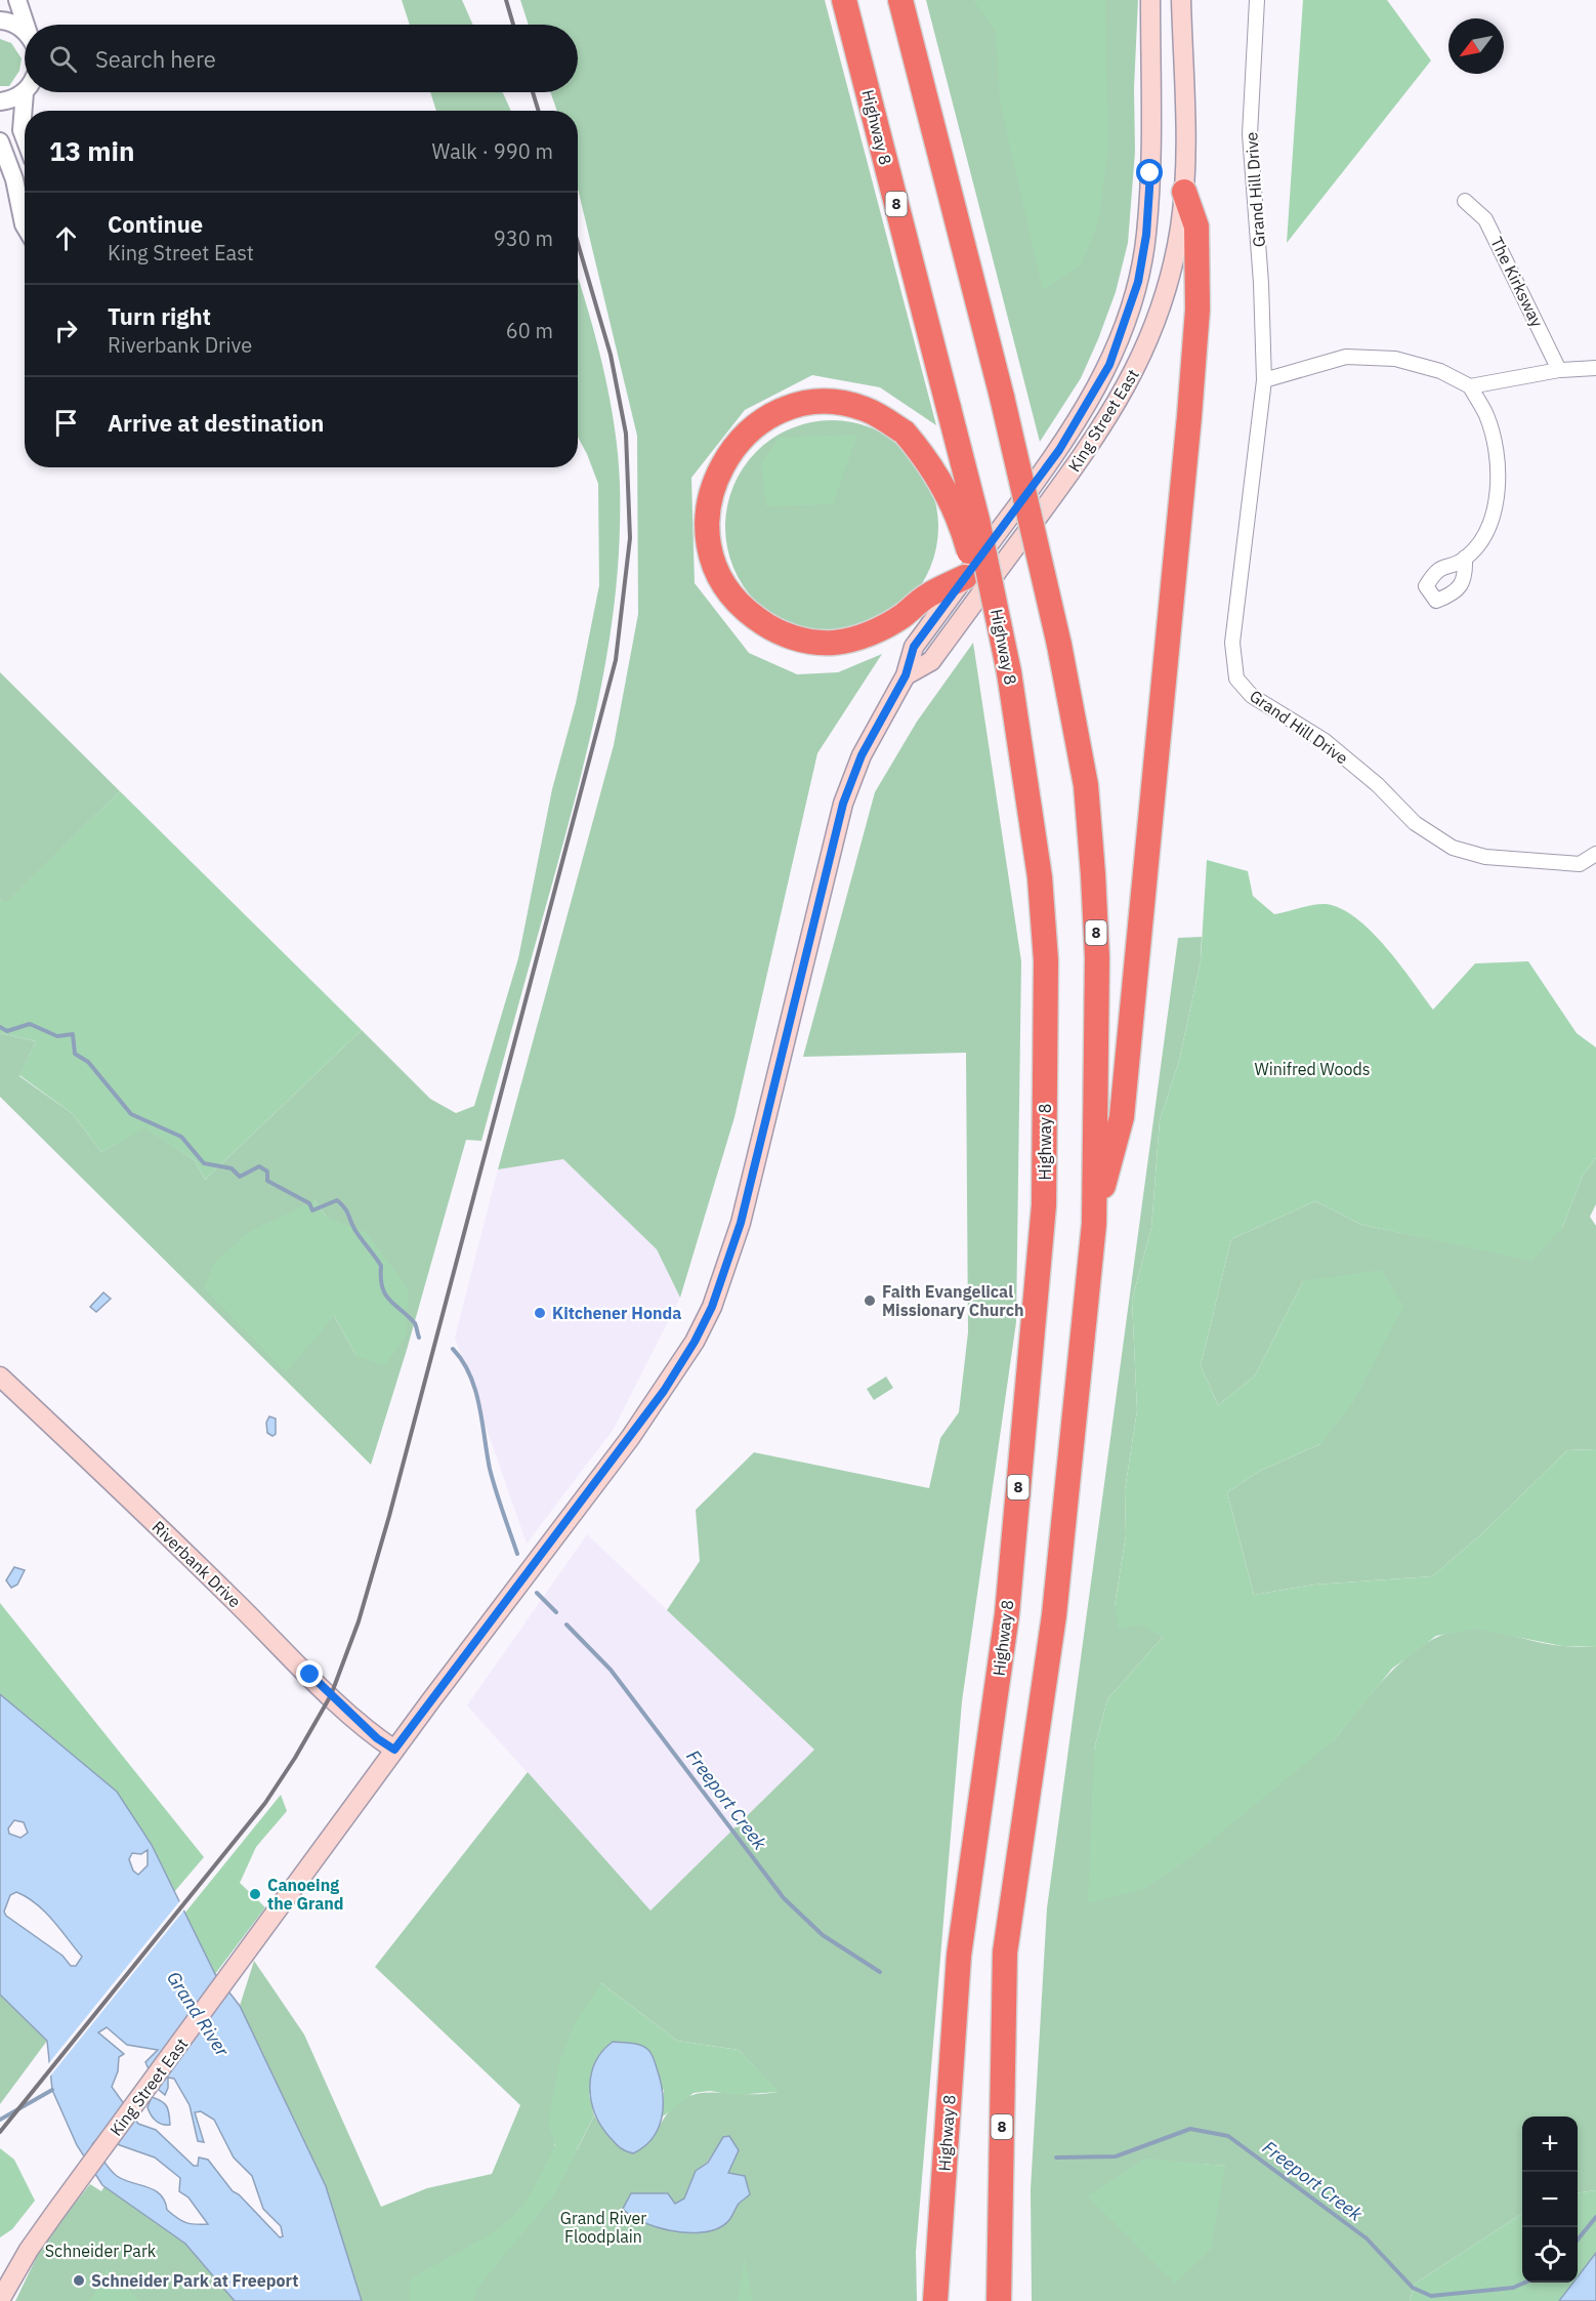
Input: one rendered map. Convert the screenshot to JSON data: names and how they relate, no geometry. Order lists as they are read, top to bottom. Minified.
{"streets":{"highway":["Highway 8","8"],"main road":["King Street East","Riverbank Drive"],"street":["Grand Hill Drive","The Kirksway"]},"crossings":[["King Street East","Riverbank Drive"]],"water":["Freeport Creek","Grand River"],"parks":["Winifred Woods","Grand River Floodplain","Schneider Park"],"places":["Faith Evangelical Missionary Church","Kitchener Honda","Canoeing the Grand","Schneider Park at Freeport"],"north":"bottom left","page":{"search":"Search here","heading":["13 min","Walk · 990 m"],"list":[["Continue","King Street East","930 m"],["Turn right","Riverbank Drive","60 m"],"Arrive at destination"],"map_buttons":["+","−"]}}
